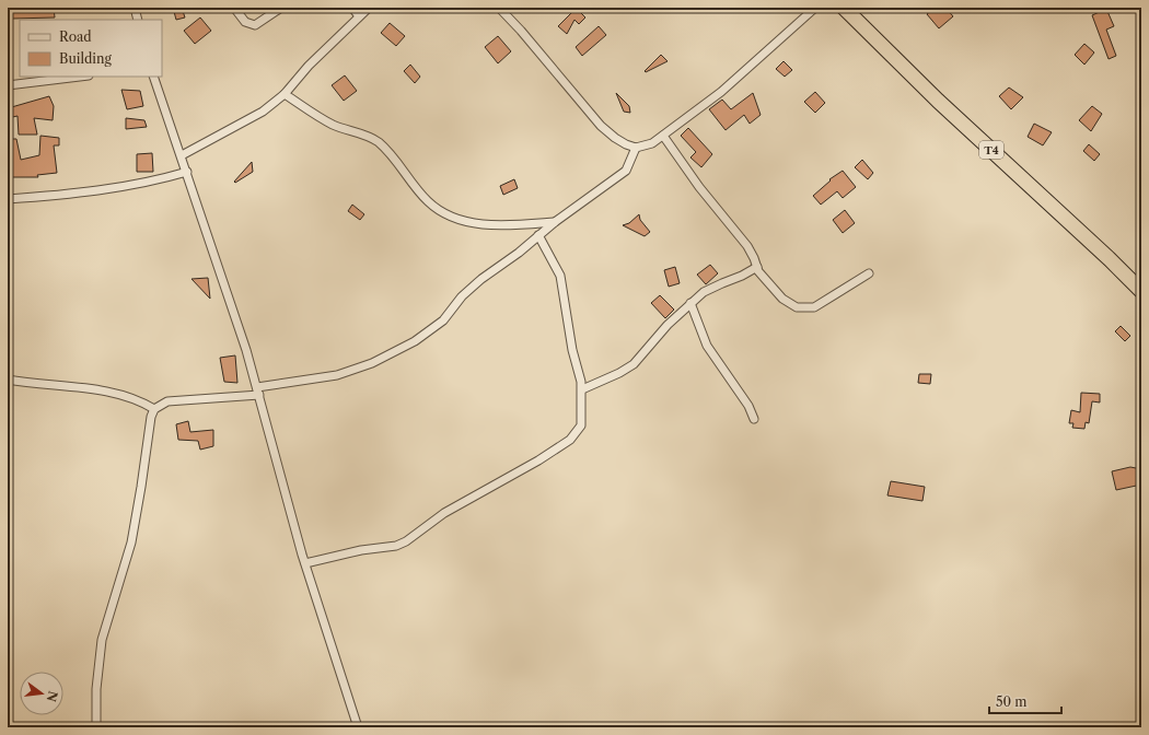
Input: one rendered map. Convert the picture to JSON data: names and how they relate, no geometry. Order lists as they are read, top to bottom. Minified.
{"streets":{"highway":["T4"]},"legend":["Road","Building"],"scale_bar":"50 m","north":"right"}
